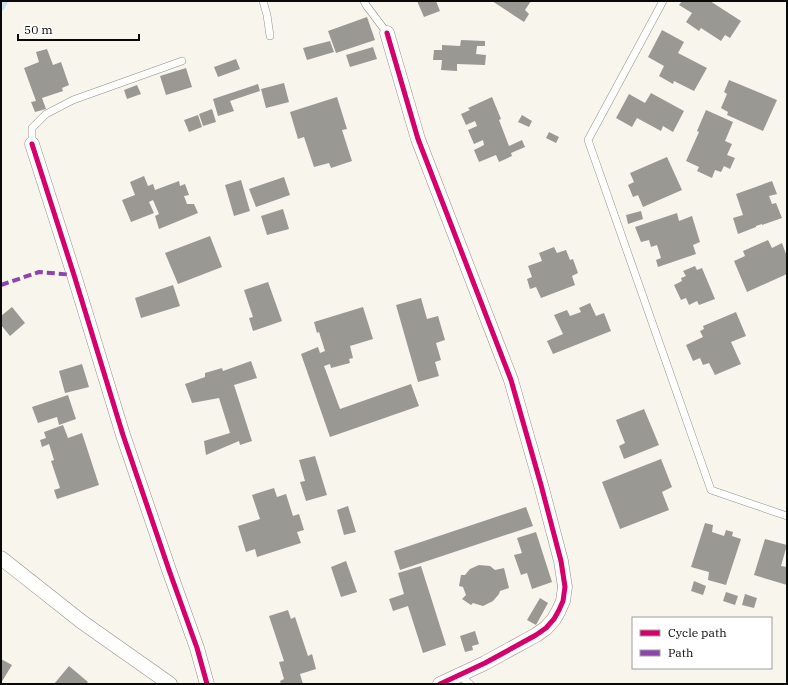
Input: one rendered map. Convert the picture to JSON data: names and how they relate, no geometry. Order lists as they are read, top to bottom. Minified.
{"legend":["Cycle path","Path"],"scale_bar":"50 m"}
